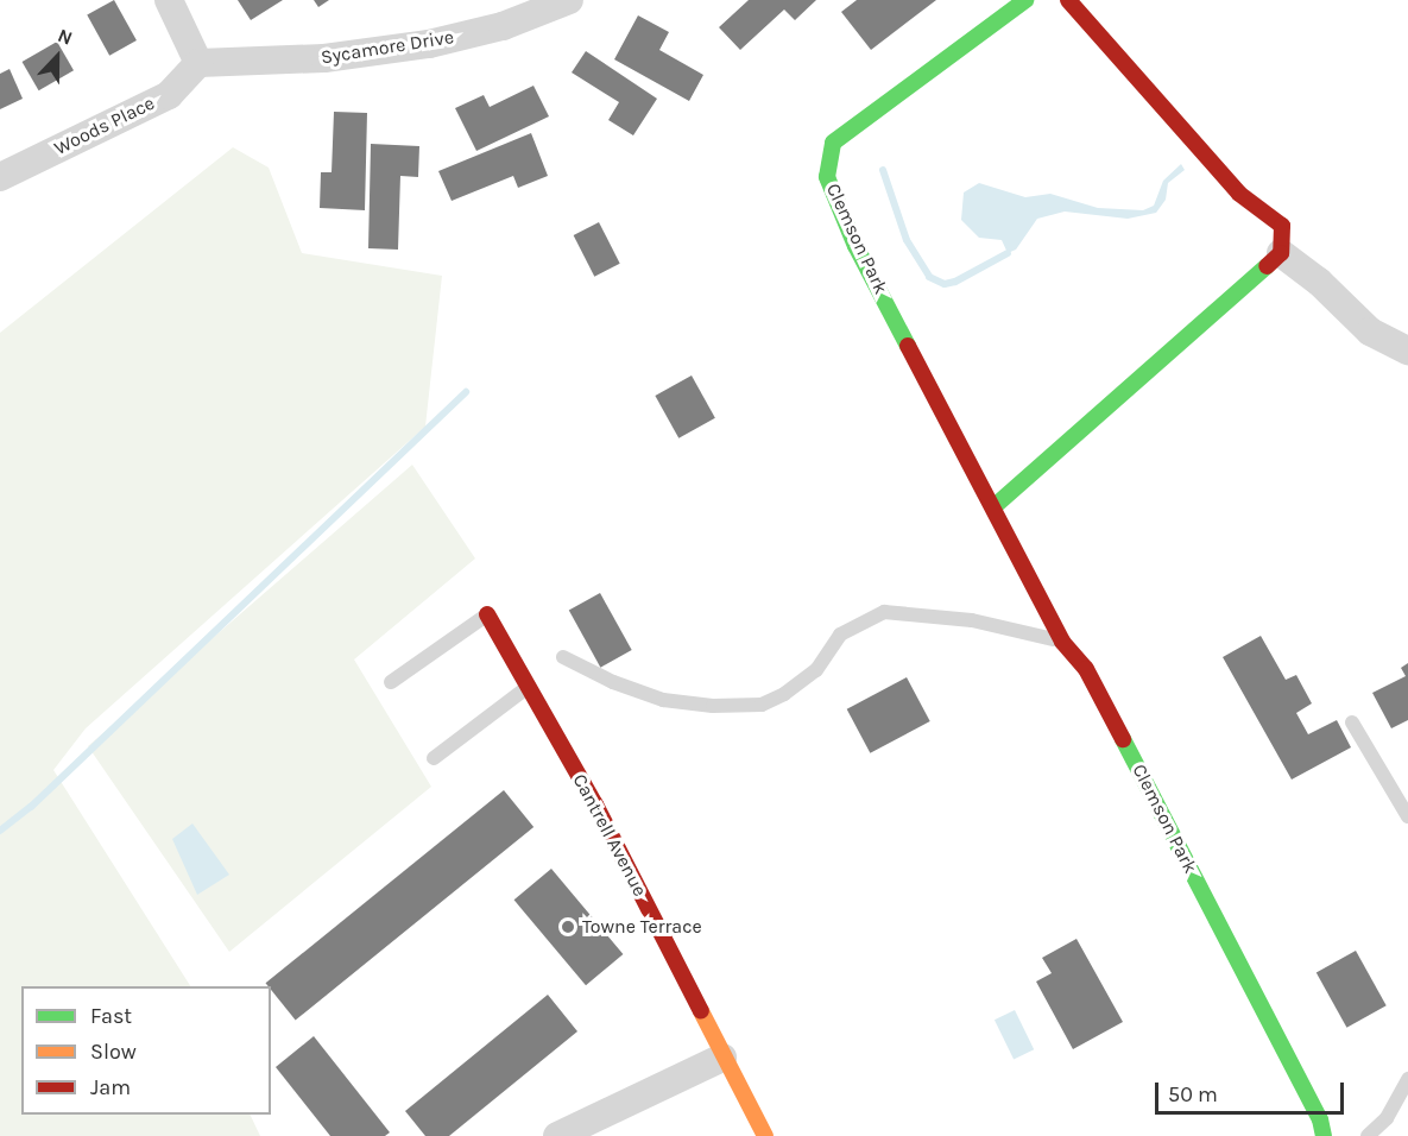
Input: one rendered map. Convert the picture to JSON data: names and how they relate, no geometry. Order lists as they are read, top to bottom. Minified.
{"streets":{"street":["Sycamore Drive","Woods Place","Clemson Park","Cantrell Avenue"]},"crossings":[["Sycamore Drive","Woods Place"]],"places":["Towne Terrace"],"legend":["Fast","Slow","Jam"],"scale_bar":"50 m","north":"top"}
